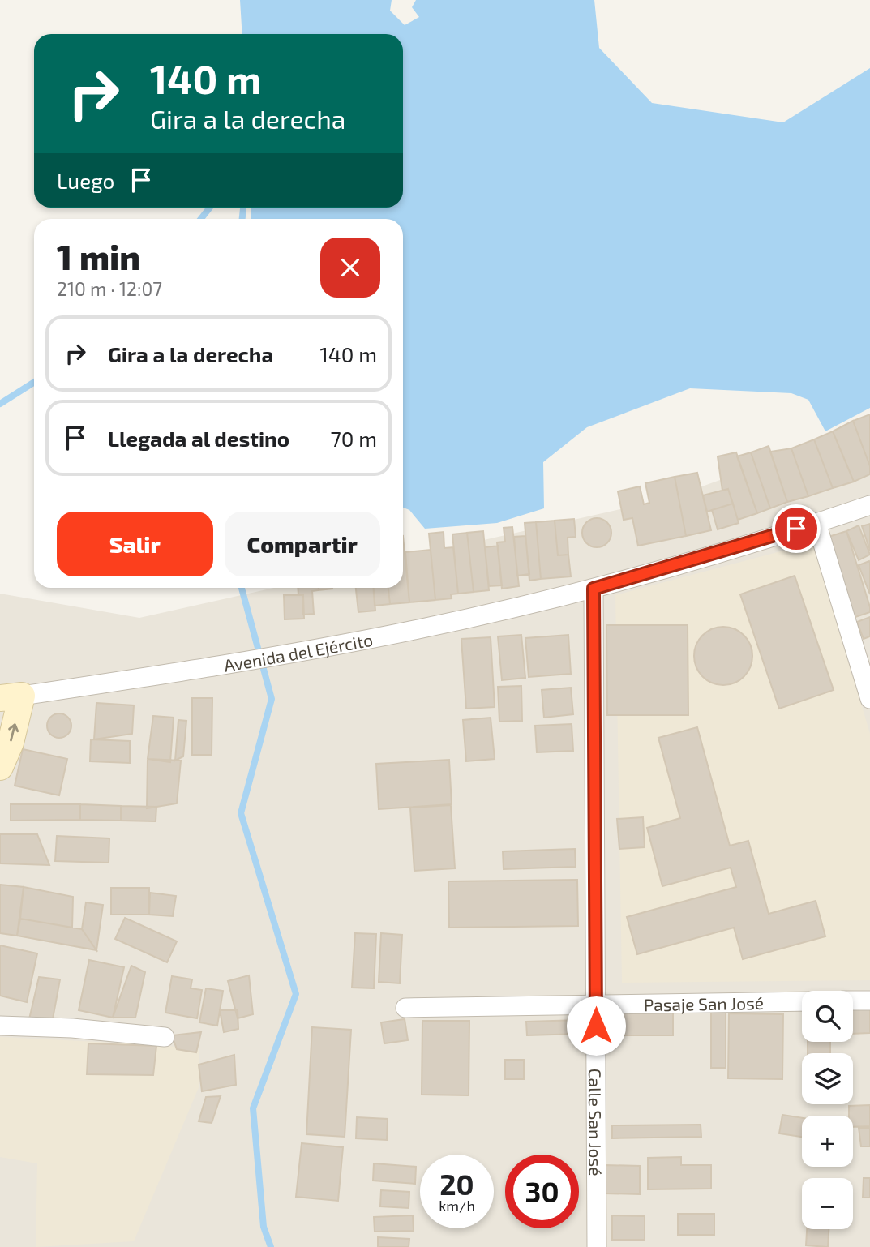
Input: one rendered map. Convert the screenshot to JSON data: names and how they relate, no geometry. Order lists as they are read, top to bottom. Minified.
{"streets":{"street":["Avenida del Ejército","Pasaje San José","Calle San José"]},"crossings":[["Avenida del Ejército","Calle San José"],["Pasaje San José","Calle San José"]],"page":{"turn":["140 m","Gira a la derecha"],"then":"Luego","heading":["1 min","210 m · 12:07"],"list":[{"name":"Gira a la derecha","value":"140 m"},{"name":"Llegada al destino","value":"70 m"}],"buttons":["Salir","Compartir"],"map_buttons":["+","−"],"speed":"20 km/h","limit":"30"}}
